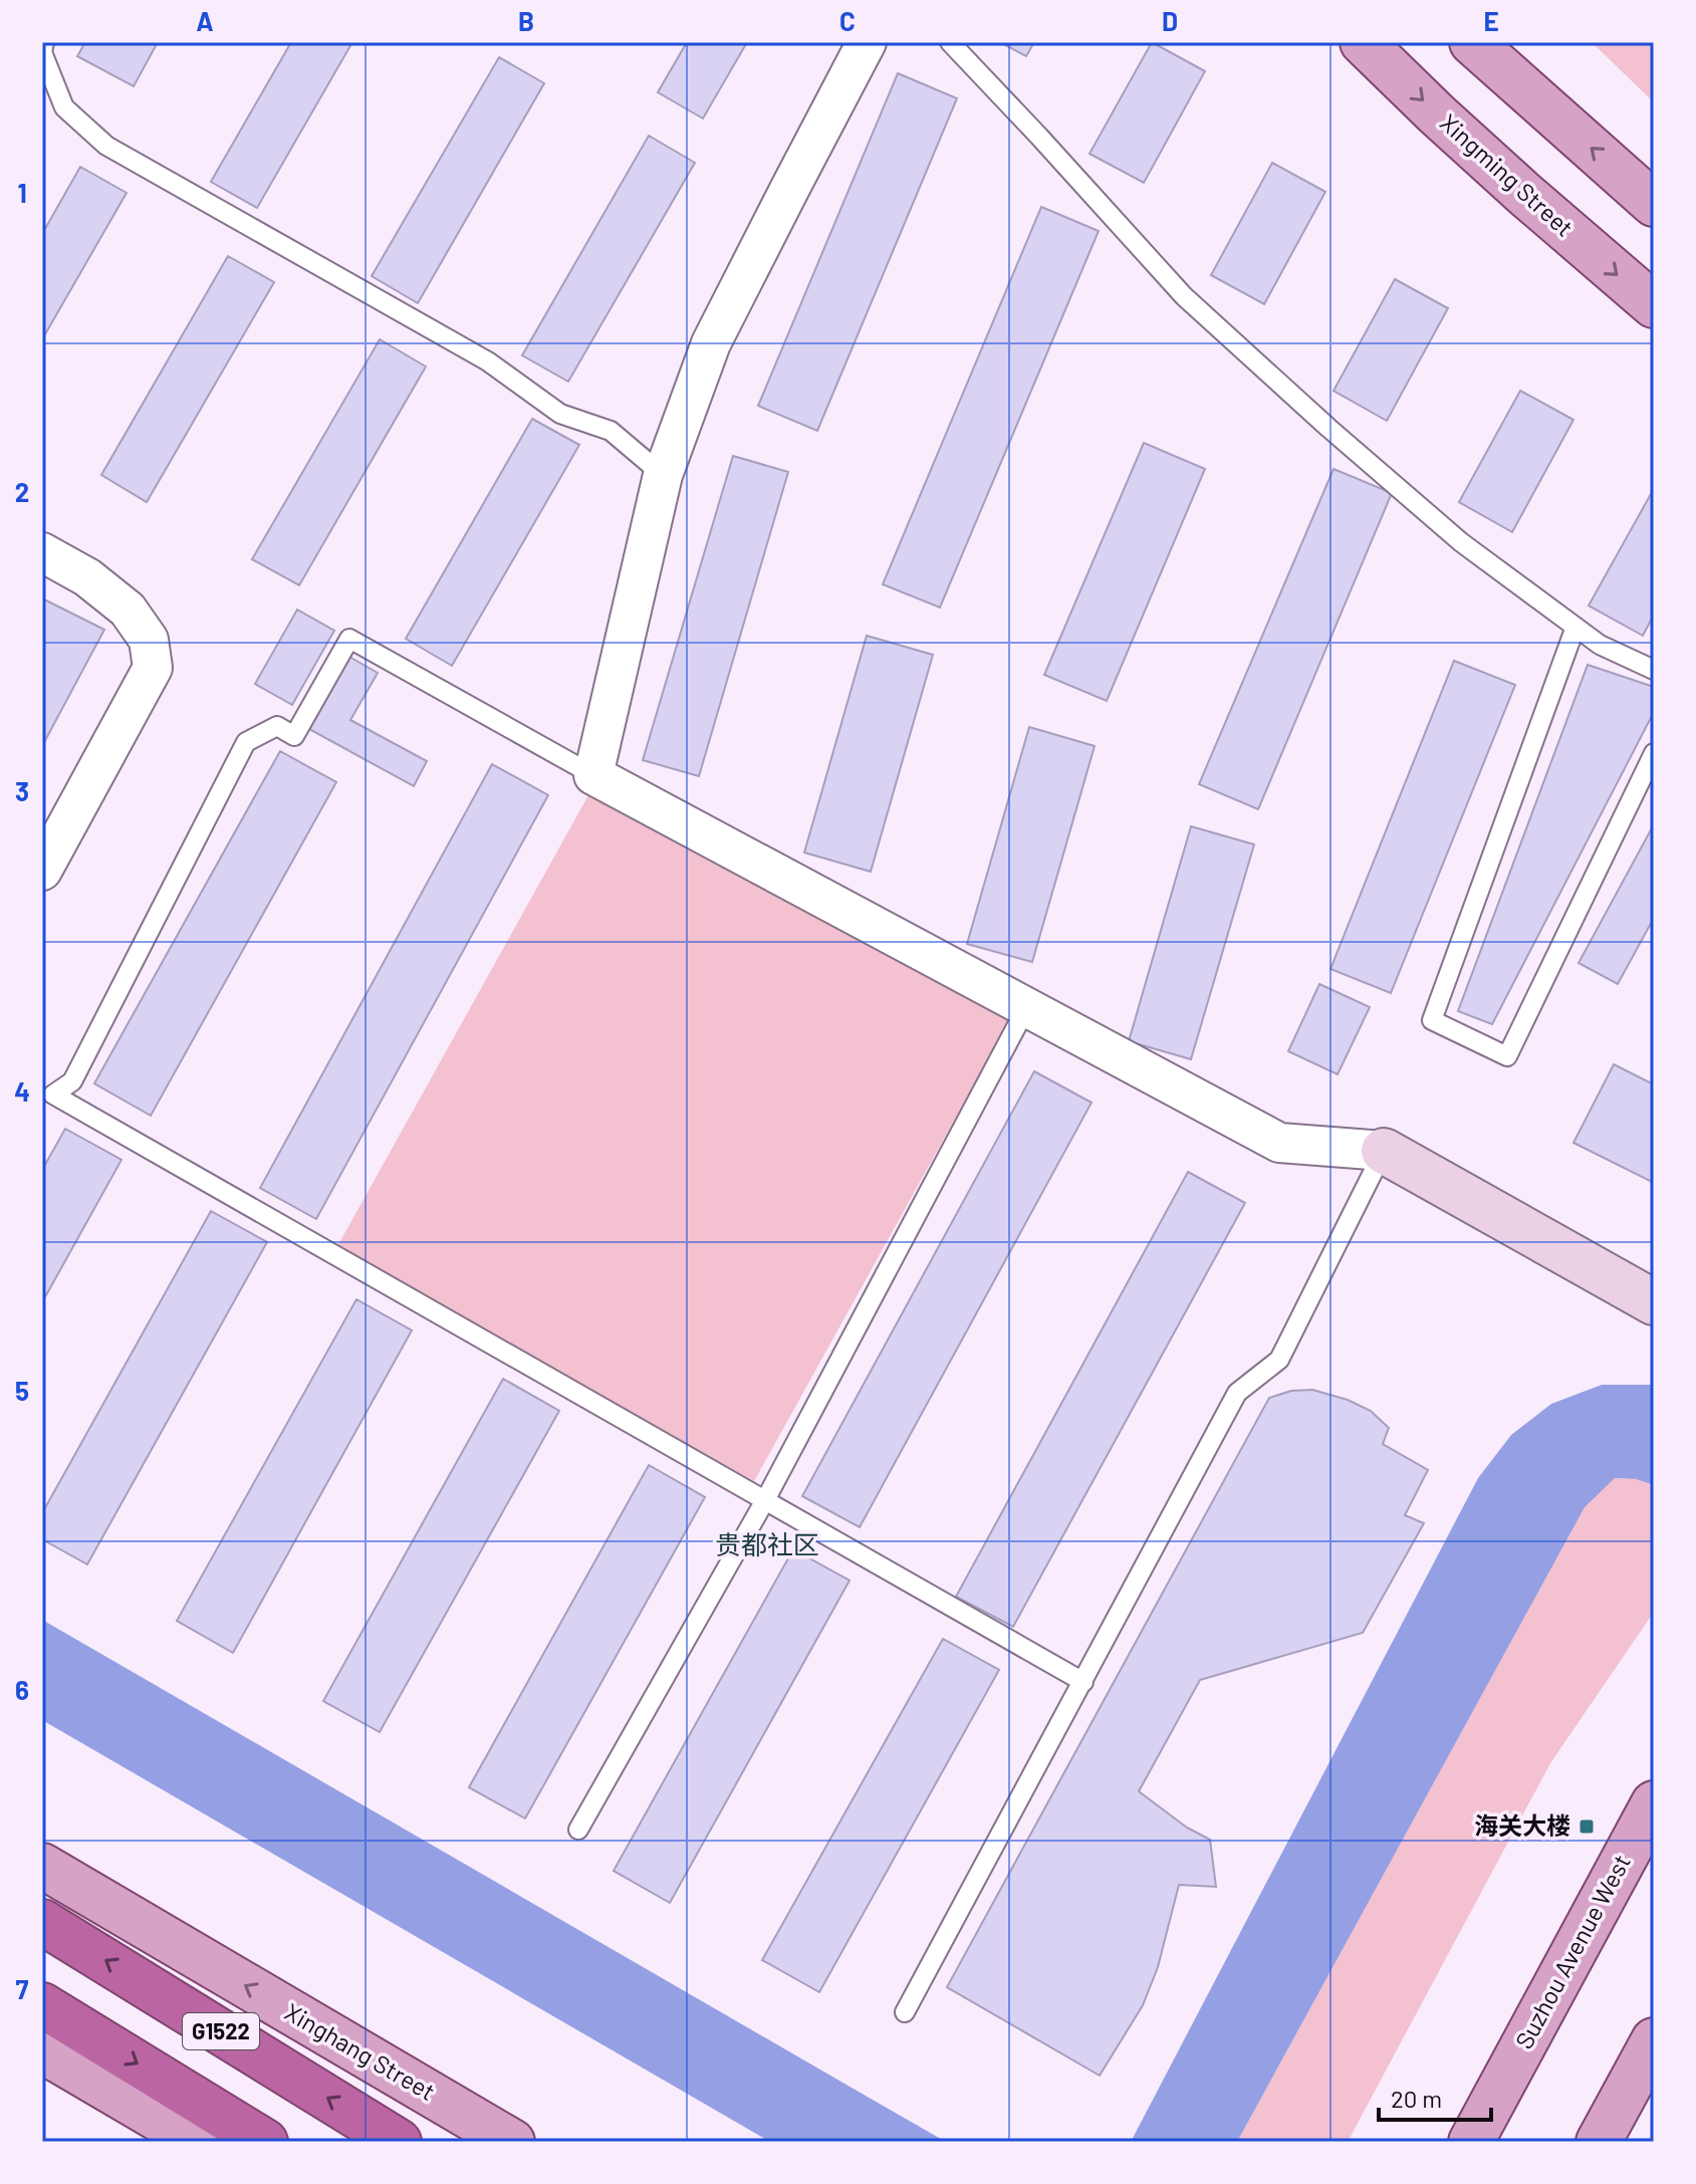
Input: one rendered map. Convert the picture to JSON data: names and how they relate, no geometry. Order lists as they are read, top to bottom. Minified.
{"streets":{"highway":["G1522"],"main road":["Xingming Street","Suzhou Avenue West","Xinghang Street"]},"districts":["贵都社区"],"places":{"transit":["海关大楼"]},"scale_bar":"20 m","grid":{"columns":["A","B","C","D","E"],"rows":["1","2","3","4","5","6","7"]}}
